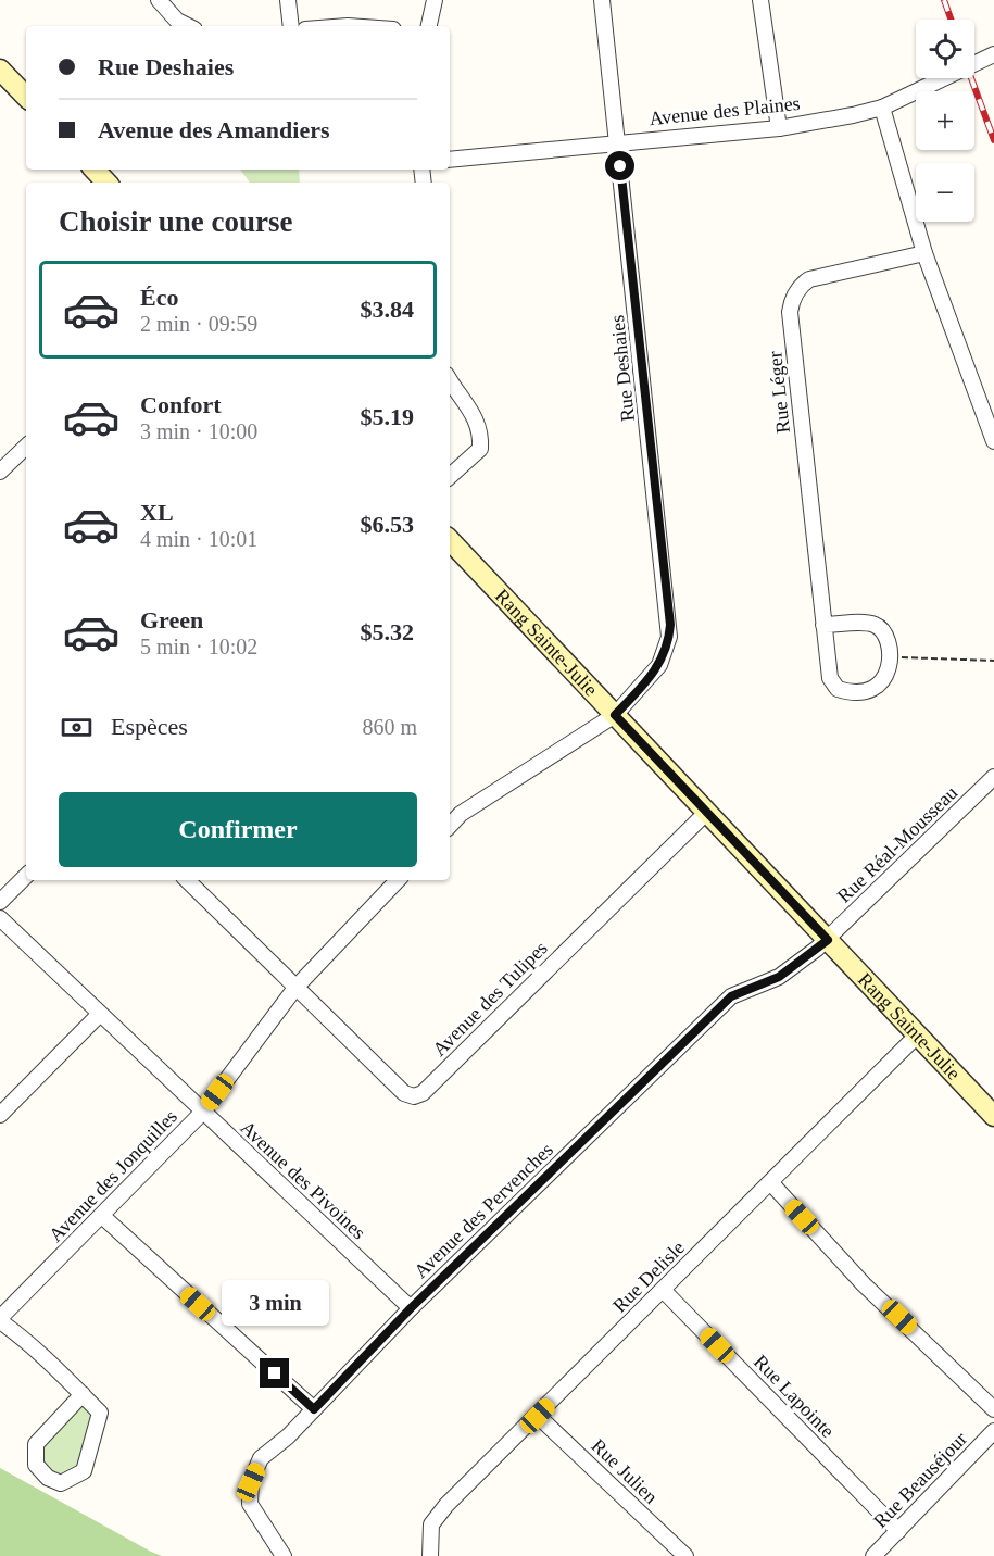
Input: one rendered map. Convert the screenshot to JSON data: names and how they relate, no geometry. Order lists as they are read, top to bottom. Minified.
{"streets":{"street":["Avenue des Plaines","Rue Deshaies","Rue Léger","Rang Sainte-Julie","Rue Réal-Mousseau","Avenue des Tulipes","Avenue des Jonquilles","Avenue des Pivoines","Avenue des Pervenches","Rue Delisle","Rue Lapointe","Rue Julien","Rue Beauséjour"]},"crossings":[["Avenue des Plaines","Rue Deshaies"],["Rue Deshaies","Rang Sainte-Julie"],["Rang Sainte-Julie","Rue Réal-Mousseau"],["Rang Sainte-Julie","Avenue des Tulipes"],["Rang Sainte-Julie","Avenue des Pervenches"],["Rang Sainte-Julie","Rue Delisle"],["Rue Réal-Mousseau","Avenue des Pervenches"],["Avenue des Tulipes","Avenue des Jonquilles"],["Avenue des Jonquilles","Avenue des Pivoines"],["Avenue des Pivoines","Avenue des Pervenches"],["Rue Delisle","Rue Lapointe"],["Rue Delisle","Rue Julien"],["Rue Lapointe","Rue Beauséjour"]],"page":{"map_buttons":["+","−"],"banner":["Rue Deshaies","Avenue des Amandiers"],"heading":"Choisir une course","list":[{"name":"Éco","note":"2 min · 09:59","value":"$3.84"},{"name":"Confort","note":"3 min · 10:00","value":"$5.19"},{"name":"XL","note":"4 min · 10:01","value":"$6.53"},{"name":"Green","note":"5 min · 10:02","value":"$5.32"}],"pay":["Espèces","860 m"],"buttons":"Confirmer","bubble":"3 min"}}
